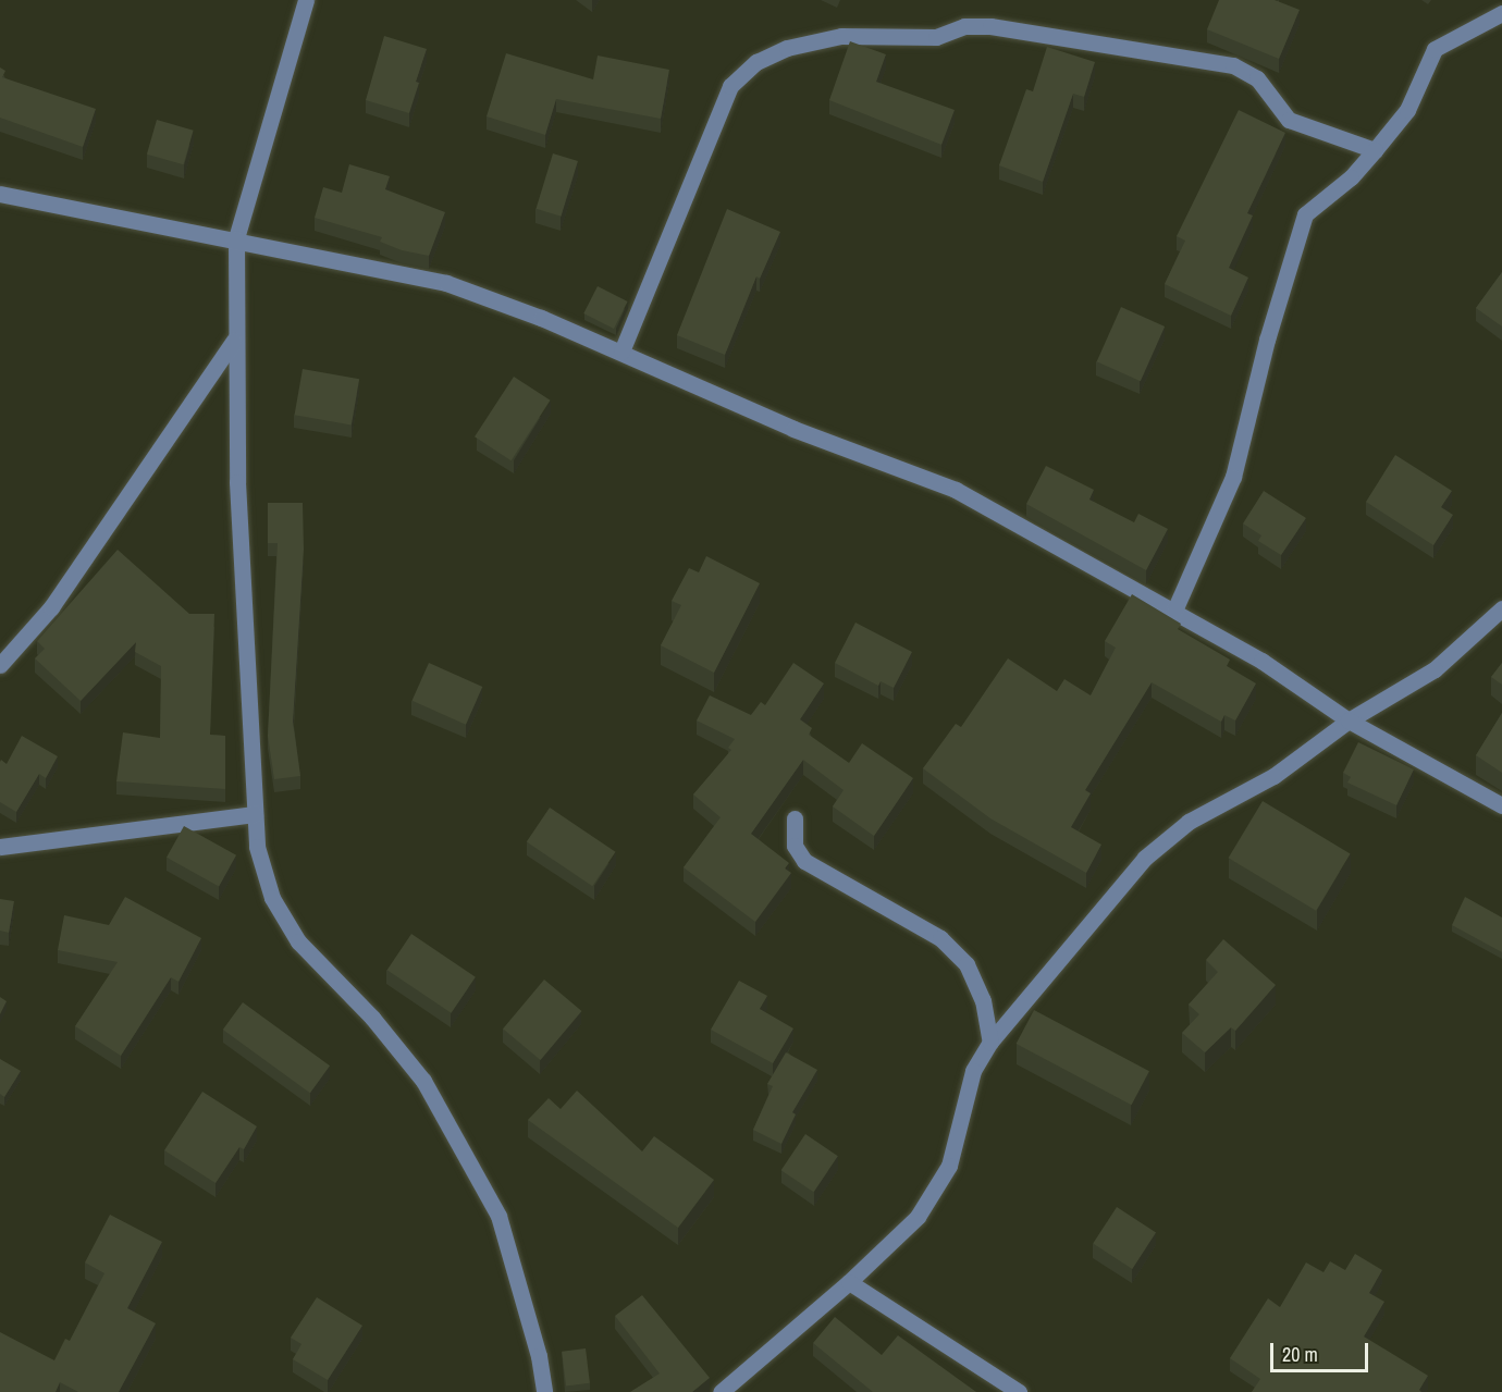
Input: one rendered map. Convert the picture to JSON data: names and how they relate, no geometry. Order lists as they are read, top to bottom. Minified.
{"scale_bar":"20 m"}
